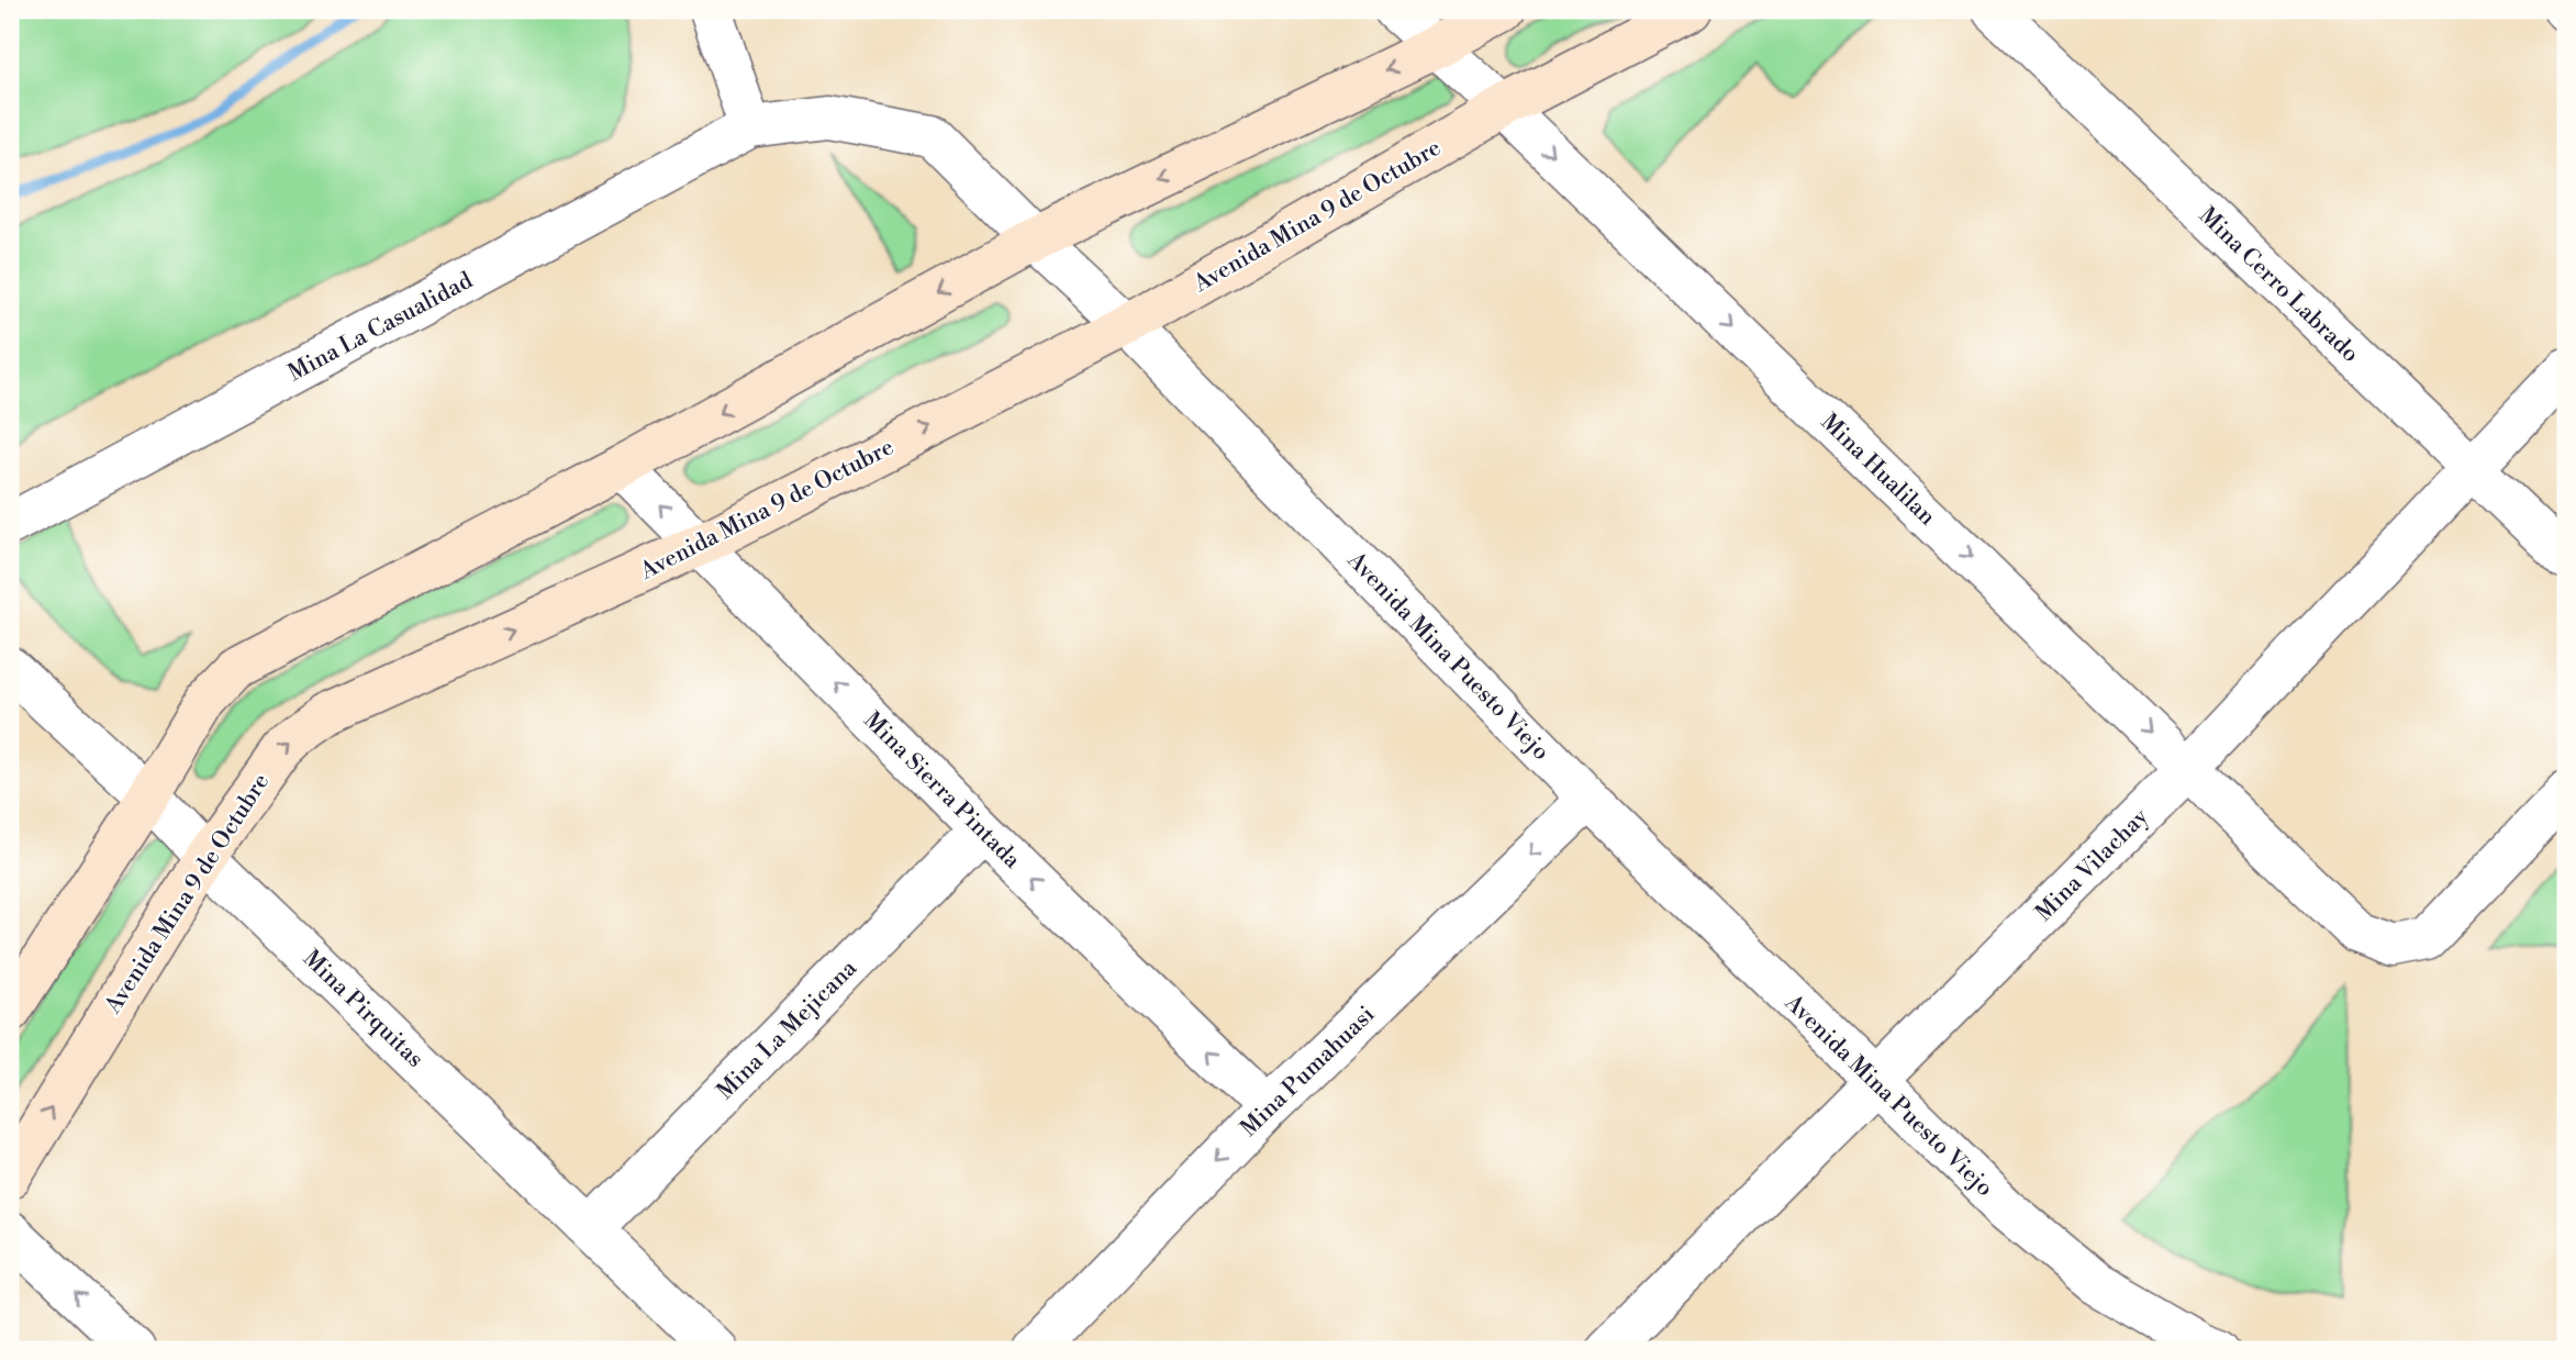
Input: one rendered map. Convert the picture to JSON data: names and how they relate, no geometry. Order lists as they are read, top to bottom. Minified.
{"streets":{"street":["Avenida Mina 9 de Octubre","Mina Cerro Labrado","Mina La Casualidad","Mina Hualilan","Avenida Mina Puesto Viejo","Mina Sierra Pintada","Mina Vilachay","Mina Pirquitas","Mina La Mejicana","Mina Pumahuasi"]},"crossings":[["Avenida Mina 9 de Octubre","Mina Hualilan"],["Avenida Mina 9 de Octubre","Avenida Mina Puesto Viejo"],["Avenida Mina 9 de Octubre","Mina Sierra Pintada"],["Avenida Mina 9 de Octubre","Mina Pirquitas"],["Mina Cerro Labrado","Mina Vilachay"],["Mina La Casualidad","Avenida Mina Puesto Viejo"],["Mina Hualilan","Mina Vilachay"],["Avenida Mina Puesto Viejo","Mina Vilachay"],["Avenida Mina Puesto Viejo","Mina Pumahuasi"],["Mina Sierra Pintada","Mina La Mejicana"],["Mina Sierra Pintada","Mina Pumahuasi"],["Mina Pirquitas","Mina La Mejicana"]],"one_way":["Mina Hualilan","Mina Sierra Pintada","Mina Pumahuasi"]}
